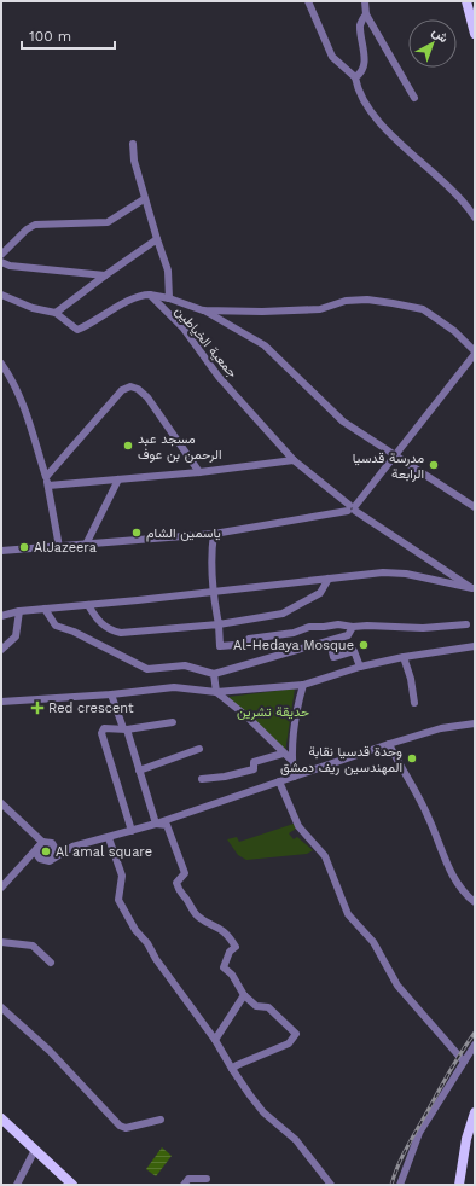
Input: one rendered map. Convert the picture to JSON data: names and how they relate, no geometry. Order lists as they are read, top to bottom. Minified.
{"streets":{"street":["جمعية الخياطين"]},"parks":["حديقة تشرين"],"places":{"other":["مسجد عبد الرحمن بن عوف","مدرسة قدسيا الرابعة","ياسمين الشام","AlJazeera","Al-Hedaya Mosque","وحدة قدسيا نقابة المهندسين ريف دمشق","Al amal square"],"health":["Red crescent"]},"scale_bar":"100 m","north":"top right"}
